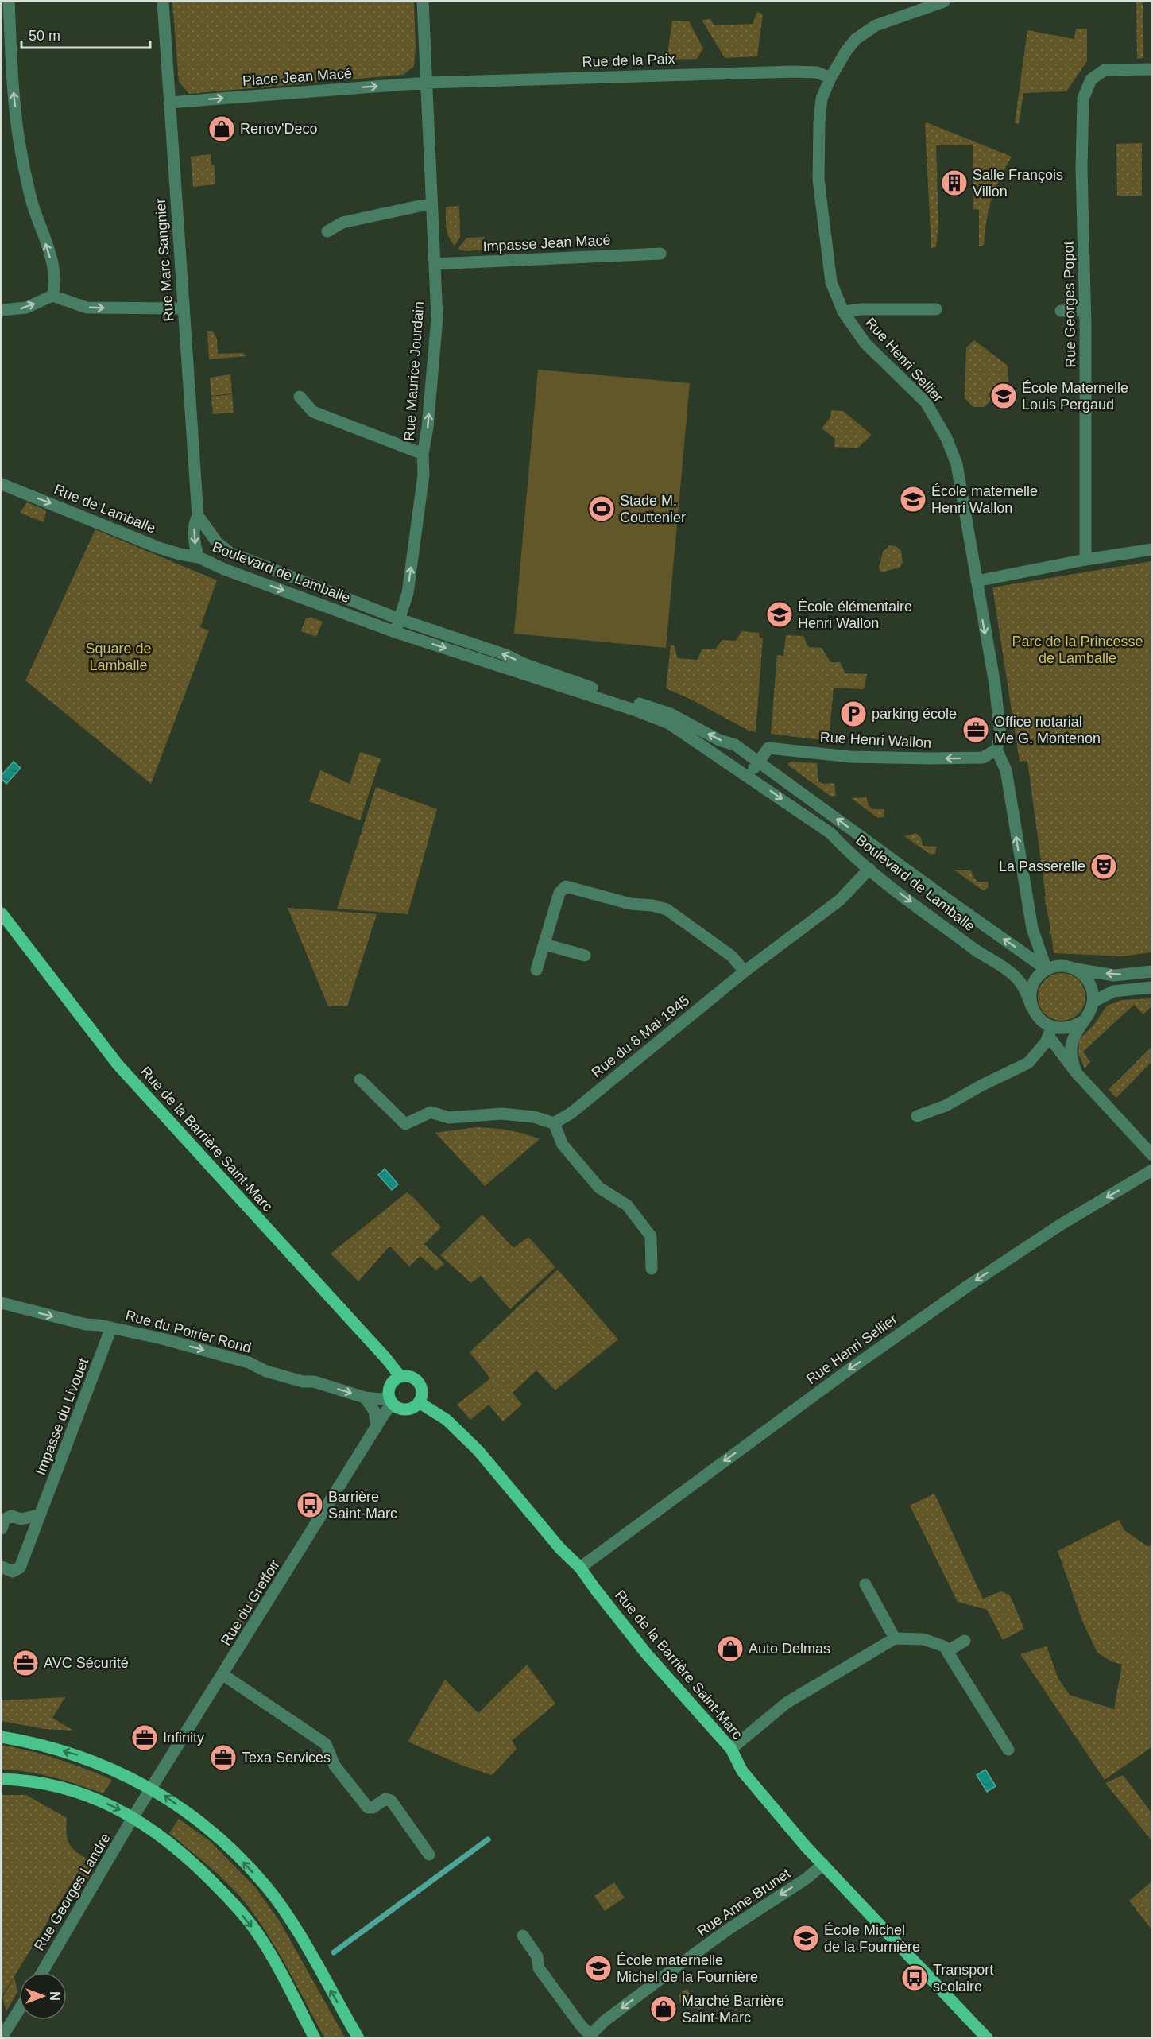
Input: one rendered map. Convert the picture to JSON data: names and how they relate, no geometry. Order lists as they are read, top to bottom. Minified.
{"streets":{"main road":["Rue de la Barrière Saint-Marc"],"street":["Rue de la Paix","Place Jean Macé","Impasse Jean Macé","Rue Marc Sangnier","Rue Georges Popot","Rue Henri Sellier","Rue Maurice Jourdain","Rue de Lamballe","Boulevard de Lamballe","Rue Henri Wallon","Rue du 8 Mai 1945","Rue du Poirier Rond","Impasse du Livouet","Rue du Greffoir","Rue Georges Landre","Rue Anne Brunet"]},"crossings":[["Rue de la Paix","Place Jean Macé"],["Rue de la Paix","Rue Henri Sellier"],["Rue de la Paix","Rue Maurice Jourdain"],["Place Jean Macé","Rue Marc Sangnier"],["Place Jean Macé","Rue Maurice Jourdain"],["Impasse Jean Macé","Rue Maurice Jourdain"],["Rue Marc Sangnier","Boulevard de Lamballe"],["Rue Henri Sellier","Rue Henri Wallon"],["Rue Henri Sellier","Rue de la Barrière Saint-Marc"],["Rue Maurice Jourdain","Boulevard de Lamballe"],["Rue de Lamballe","Boulevard de Lamballe"],["Boulevard de Lamballe","Rue Henri Wallon"],["Boulevard de Lamballe","Rue du 8 Mai 1945"],["Rue de la Barrière Saint-Marc","Rue du Poirier Rond"],["Rue de la Barrière Saint-Marc","Rue du Greffoir"],["Rue de la Barrière Saint-Marc","Rue Anne Brunet"],["Rue du Poirier Rond","Impasse du Livouet"],["Rue du Poirier Rond","Rue du Greffoir"],["Rue du Greffoir","Rue Georges Landre"]],"one_way":["Place Jean Macé","Rue Henri Sellier","Rue Maurice Jourdain","Rue de Lamballe","Rue Henri Wallon","Rue du Poirier Rond","Rue Anne Brunet"],"parks":["Parc de la Princesse de Lamballe","Square de Lamballe"],"places":{"shop":["Renov'Deco","Auto Delmas","Marché Barrière Saint-Marc"],"building":["Salle François Villon"],"school or university":["École Maternelle Louis Pergaud","École maternelle Henri Wallon","École élémentaire Henri Wallon","École Michel de la Fournière","École maternelle Michel de la Fournière"],"sports":["Stade M. Couttenier"],"parking":["parking école"],"office":["Office notarial Me G. Montenon","AVC Sécurité","Infinity","Texa Services"],"theatre":["La Passerelle"],"bus stop":["Barrière Saint-Marc","Transport scolaire"]},"scale_bar":"50 m","north":"right"}
